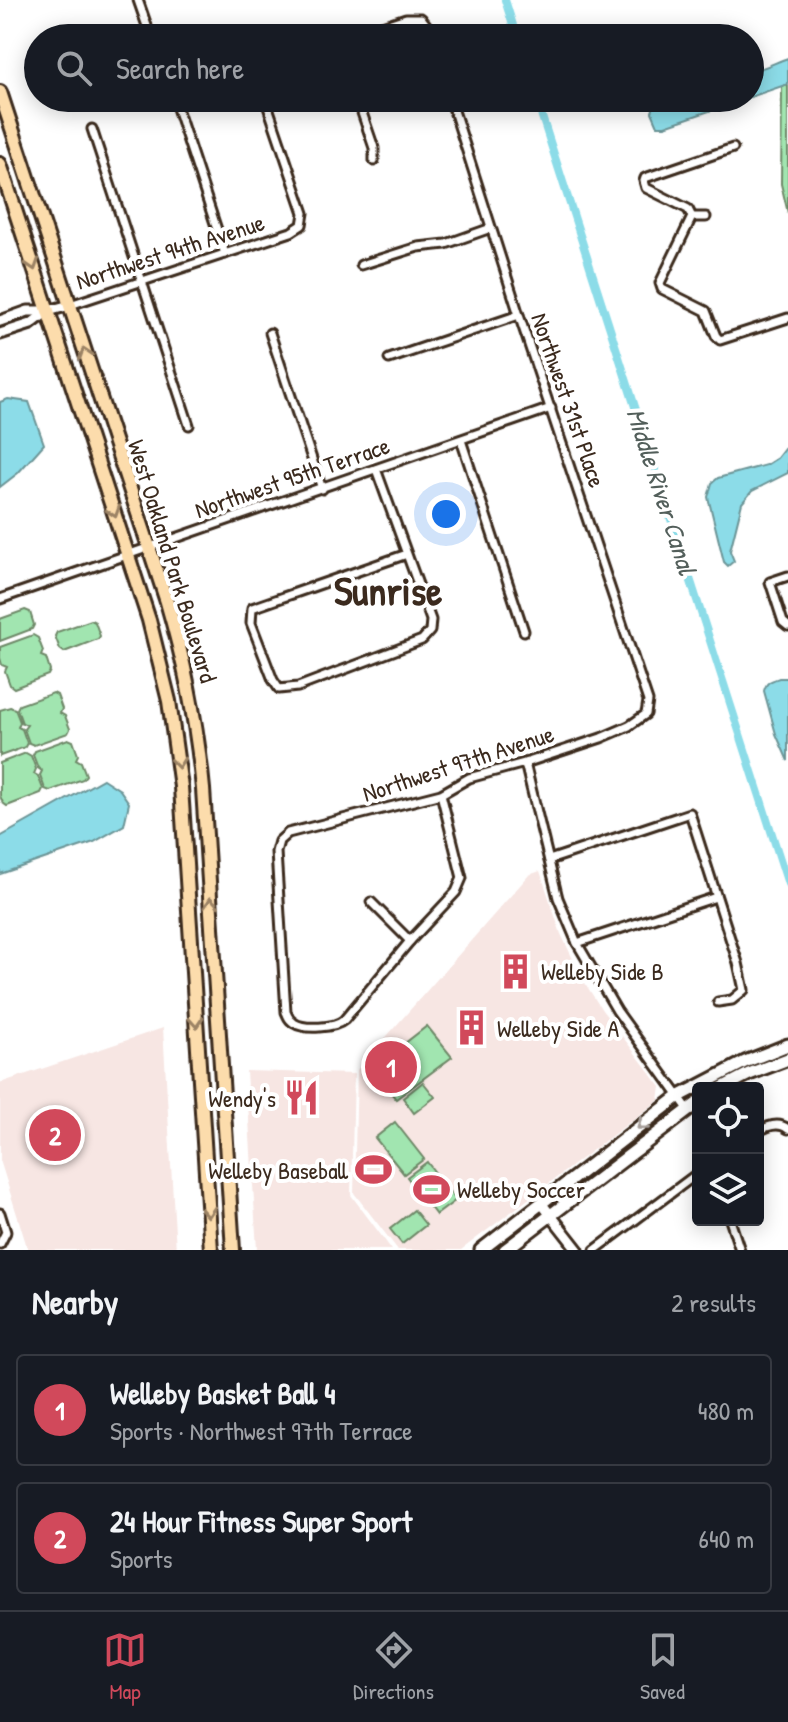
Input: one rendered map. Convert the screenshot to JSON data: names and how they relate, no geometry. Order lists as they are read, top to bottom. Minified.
{"streets":{"main road":["West Oakland Park Boulevard"],"street":["Northwest 94th Avenue","Northwest 31st Place","Northwest 95th Terrace","Northwest 97th Avenue"]},"crossings":[["Northwest 94th Avenue","West Oakland Park Boulevard"],["Northwest 31st Place","Northwest 95th Terrace"],["Northwest 31st Place","Northwest 97th Avenue"],["Northwest 95th Terrace","West Oakland Park Boulevard"]],"districts":["Sunrise"],"water":["Middle River Canal"],"places":{"building":["Welleby Side B","Welleby Side A"],"restaurant":["Wendy's"],"sports":["Welleby Baseball","Welleby Soccer"]},"page":{"search":"Search here","pins":["1","2"],"heading":["Nearby","2 results"],"list":[{"mark":"1","name":"Welleby Basket Ball 4","note":"Sports · Northwest 97th Terrace","value":"480 m"},{"mark":"2","name":"24 Hour Fitness Super Sport","note":"Sports","value":"640 m"}],"nav":["Map","Directions","Saved"]}}
